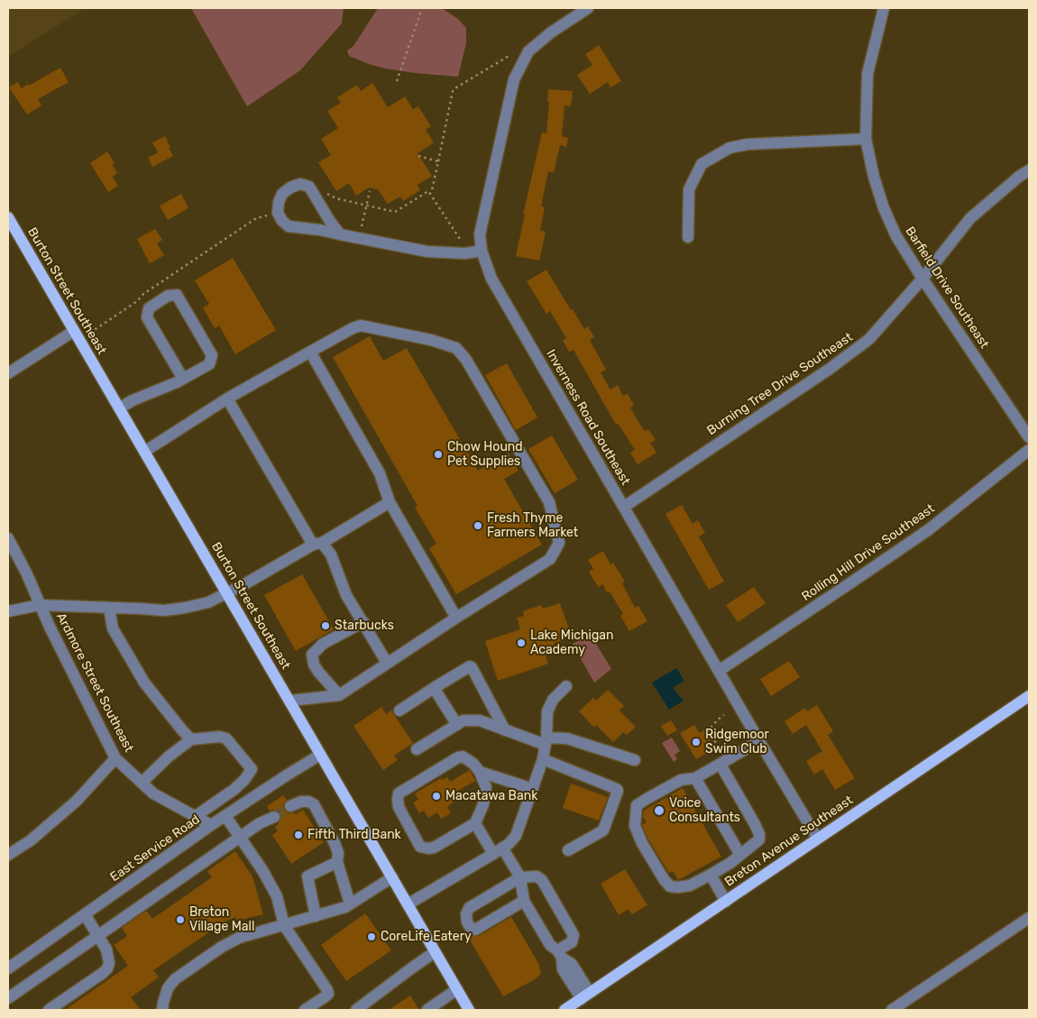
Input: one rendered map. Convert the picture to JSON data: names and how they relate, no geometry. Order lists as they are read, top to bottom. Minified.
{"streets":{"main road":["Burton Street Southeast","Breton Avenue Southeast"],"street":["Barfield Drive Southeast","Burning Tree Drive Southeast","Inverness Road Southeast","Rolling Hill Drive Southeast","Ardmore Street Southeast","East Service Road"]},"crossings":[["Barfield Drive Southeast","Burning Tree Drive Southeast"],["Burton Street Southeast","East Service Road"],["Burning Tree Drive Southeast","Inverness Road Southeast"],["Inverness Road Southeast","Rolling Hill Drive Southeast"],["Inverness Road Southeast","Breton Avenue Southeast"],["Ardmore Street Southeast","East Service Road"]],"places":["Chow Hound Pet Supplies","Fresh Thyme Farmers Market","Starbucks","Lake Michigan Academy","Ridgemoor Swim Club","Macatawa Bank","Voice Consultants","Fifth Third Bank","Breton Village Mall","CoreLife Eatery"]}
